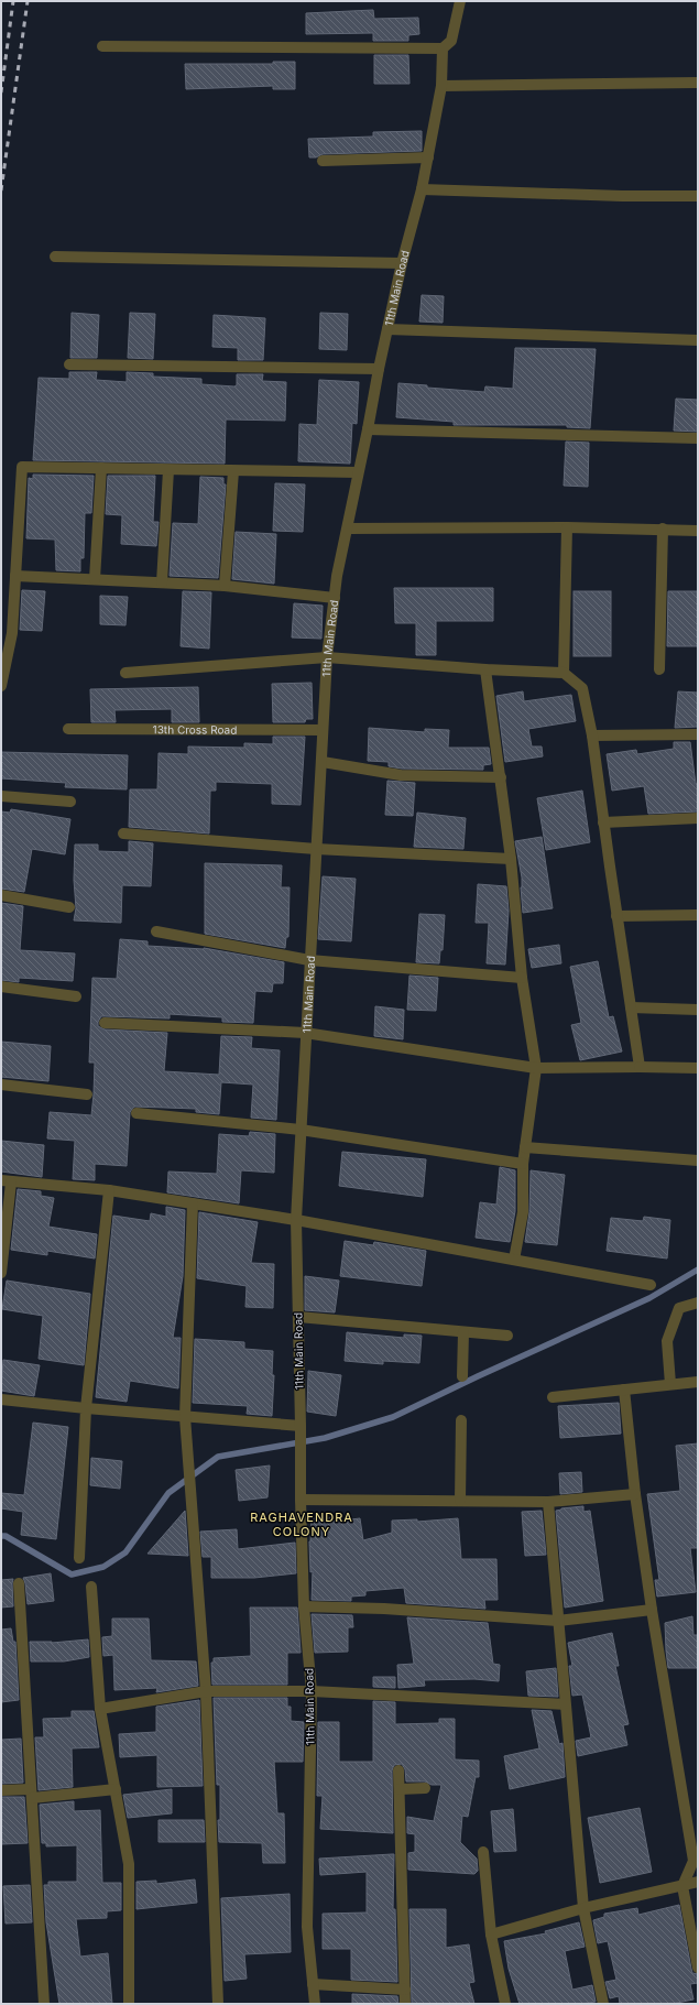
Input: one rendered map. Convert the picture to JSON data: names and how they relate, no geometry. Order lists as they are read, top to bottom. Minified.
{"streets":{"street":["11th Main Road","13th Cross Road"]},"crossings":[["11th Main Road","13th Cross Road"]],"districts":["RAGHAVENDRA COLONY"]}
